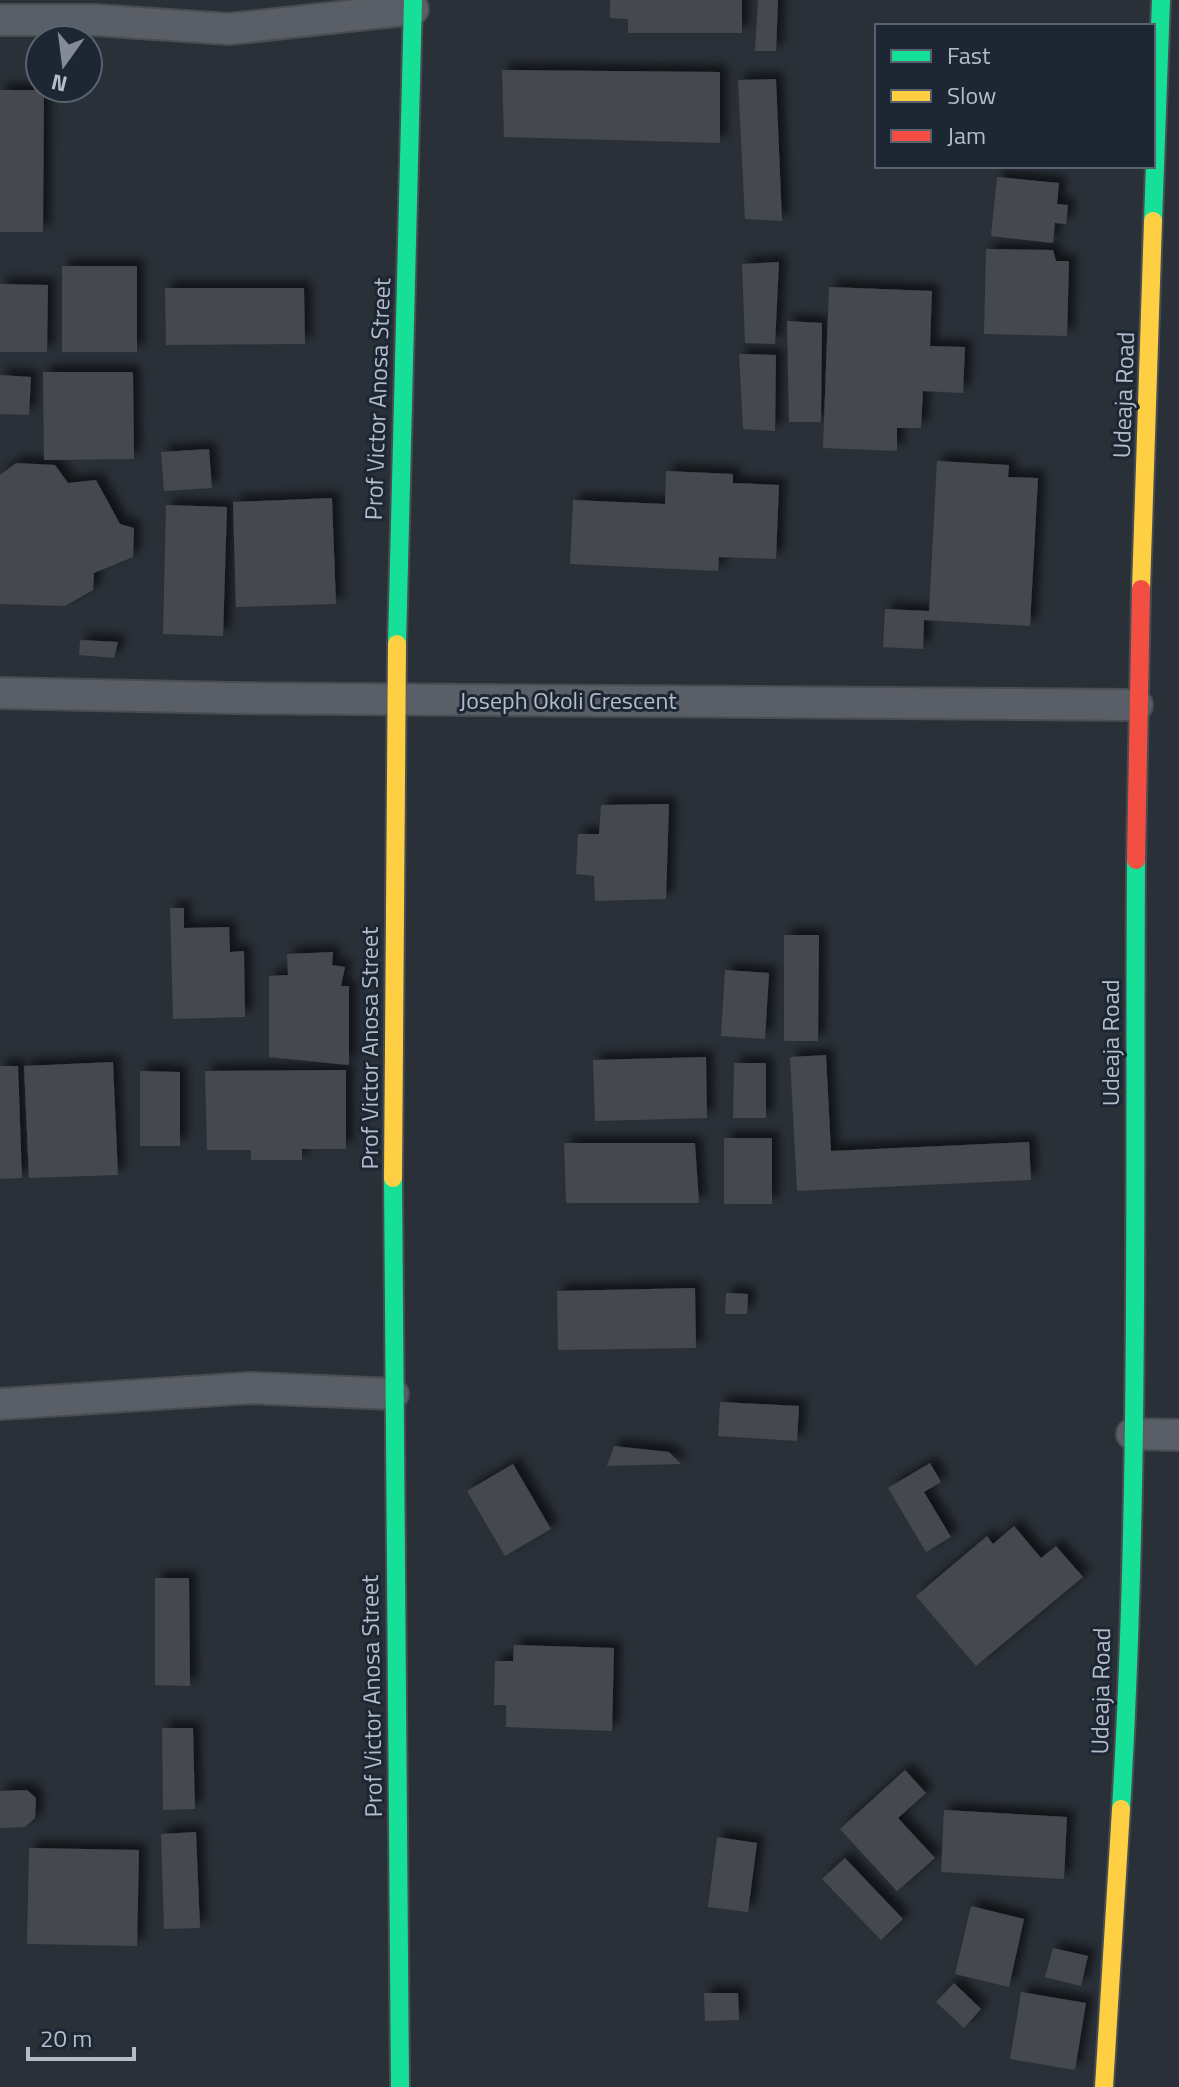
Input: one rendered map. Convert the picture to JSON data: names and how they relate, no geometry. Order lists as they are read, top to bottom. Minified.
{"streets":{"street":["Udeaja Road","Prof Victor Anosa Street","Joseph Okoli Crescent"]},"crossings":[["Udeaja Road","Joseph Okoli Crescent"],["Prof Victor Anosa Street","Joseph Okoli Crescent"]],"legend":["Fast","Slow","Jam"],"scale_bar":"20 m","north":"bottom"}
